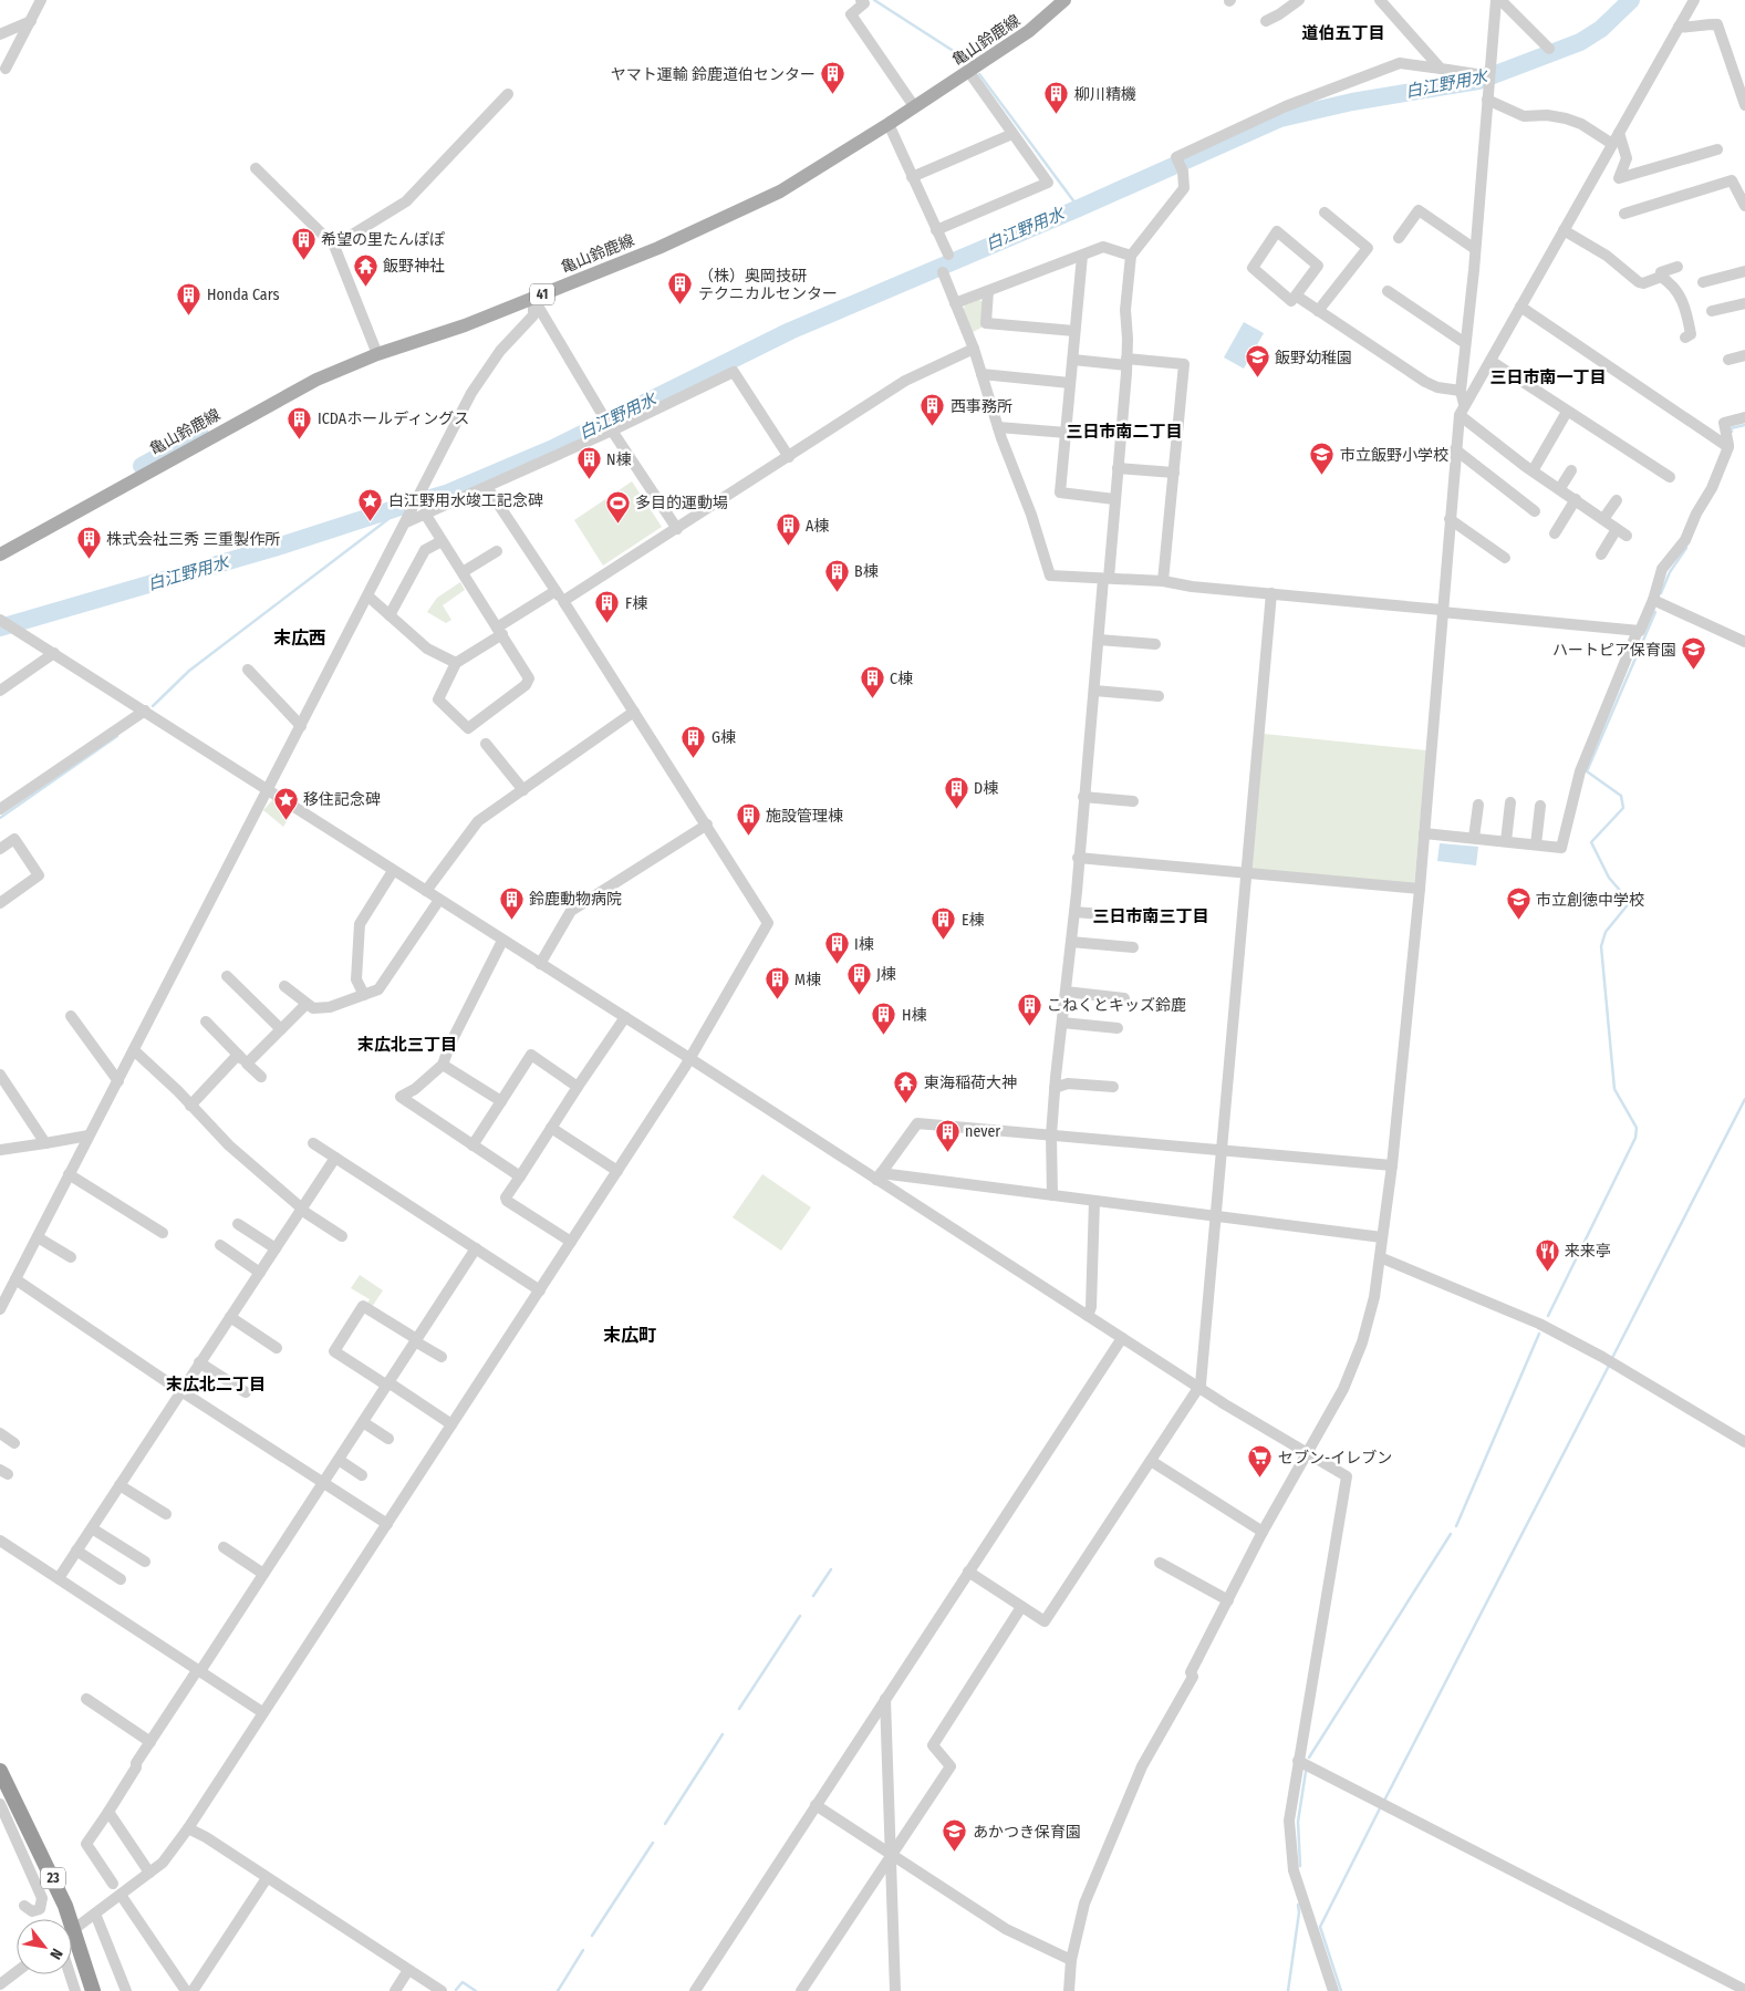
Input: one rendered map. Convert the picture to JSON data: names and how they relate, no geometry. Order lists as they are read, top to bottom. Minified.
{"streets":{"highway":["23"],"main road":["亀山鈴鹿線","41"]},"districts":["道伯五丁目","三日市南一丁目","三日市南二丁目","末広西","三日市南三丁目","末広北三丁目","末広町","末広北二丁目"],"water":["白江野用水"],"places":{"building":["ヤマト運輸 鈴鹿道伯センター","柳川精機","希望の里たんぽぽ","（株）奥岡技研 テクニカルセンター","Honda Cars","西事務所","ICDAホールディングス","N棟","A棟","株式会社三秀 三重製作所","B棟","F棟","C棟","G棟","D棟","施設管理棟","鈴鹿動物病院","E棟","I棟","J棟","M棟","こねくとキッズ鈴鹿","H棟","never"],"temple":["飯野神社","東海稲荷大神"],"school or university":["飯野幼稚園","市立飯野小学校","ハートピア保育園","市立創徳中学校","あかつき保育園"],"place":["白江野用水竣工記念碑","移住記念碑"],"sports":["多目的運動場"],"restaurant":["来来亭"],"supermarket":["セブン-イレブン"]},"north":"bottom right"}
